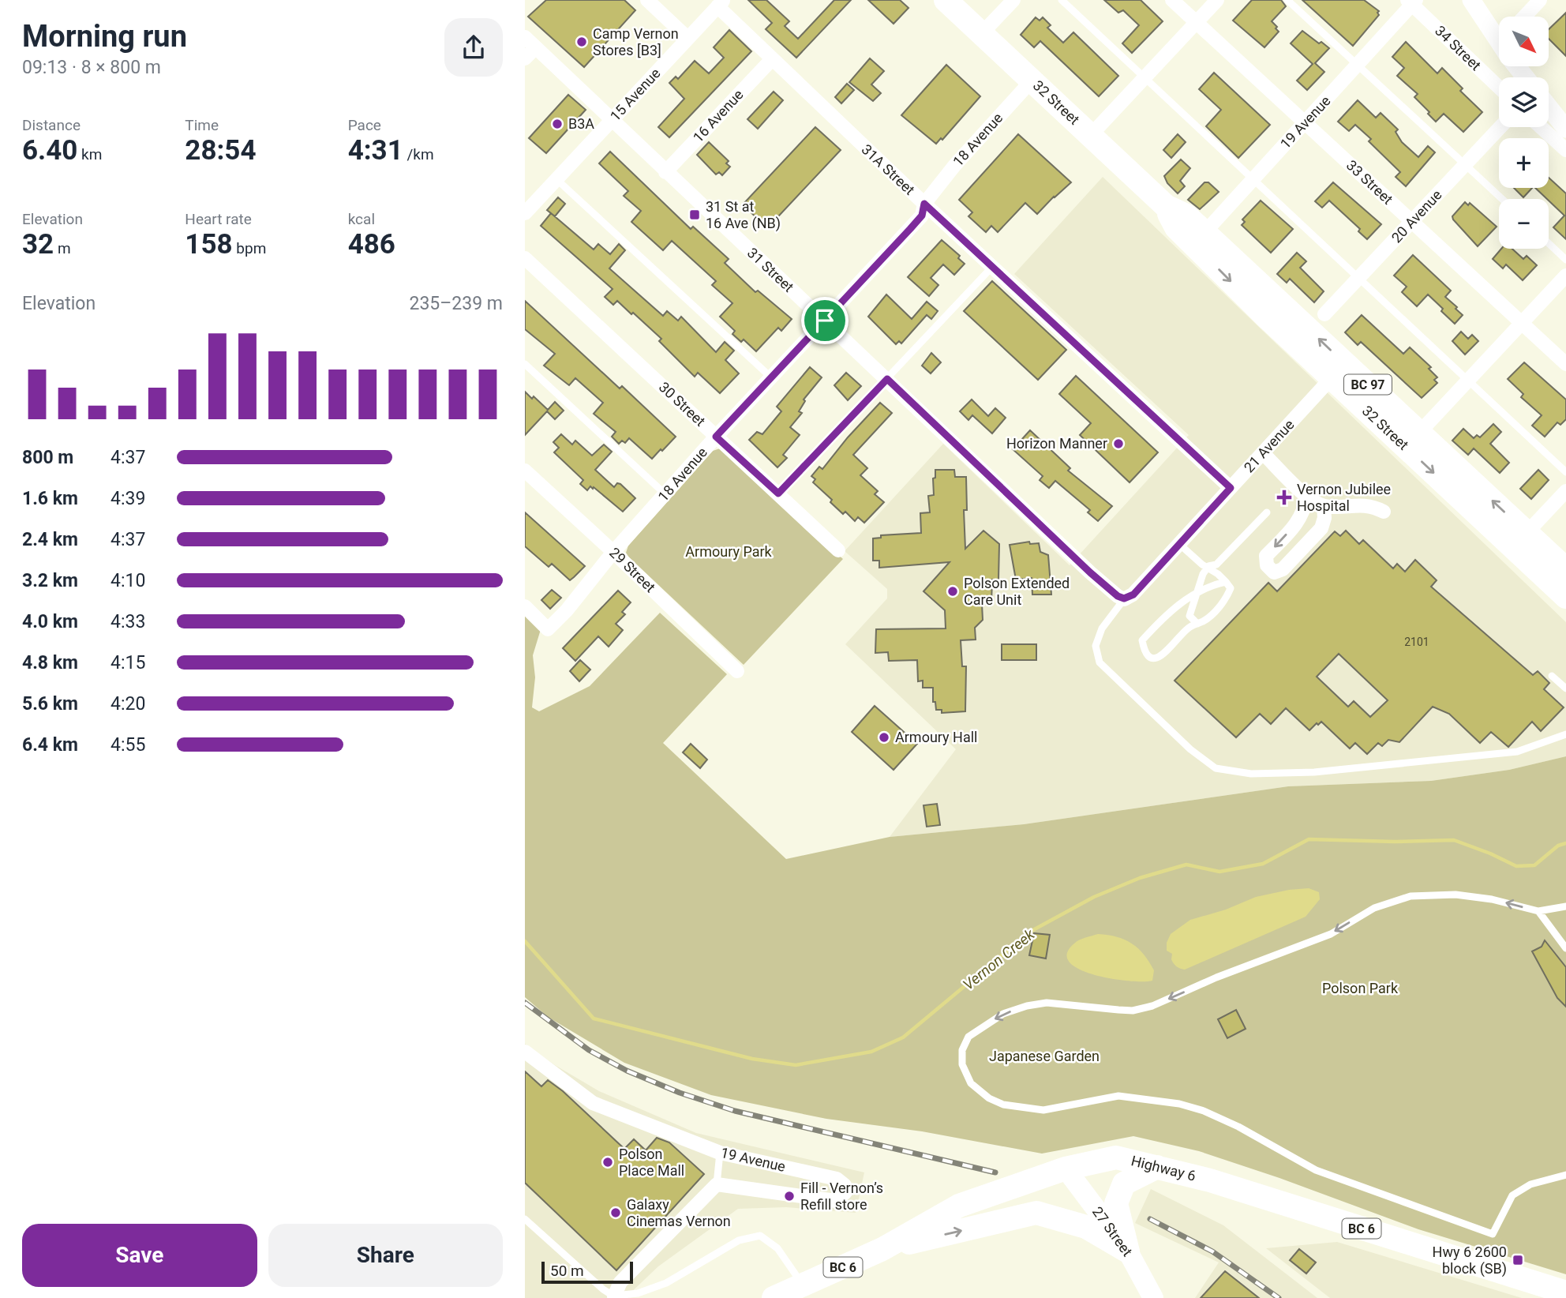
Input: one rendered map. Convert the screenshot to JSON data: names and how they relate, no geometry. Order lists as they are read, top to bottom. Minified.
{"streets":{"main road":["32 Street","BC 97","Highway 6","BC 6","27 Street"],"street":["34 Street","15 Avenue","16 Avenue","19 Avenue","18 Avenue","31A Street","33 Street","20 Avenue","31 Street","30 Street","21 Avenue","29 Street"]},"crossings":[["34 Street","19 Avenue"],["15 Avenue","31A Street"],["15 Avenue","31 Street"],["32 Street","19 Avenue"],["32 Street","18 Avenue"],["32 Street","21 Avenue"],["16 Avenue","31A Street"],["16 Avenue","31 Street"],["19 Avenue","33 Street"],["18 Avenue","31A Street"],["18 Avenue","31 Street"],["18 Avenue","30 Street"],["18 Avenue","29 Street"],["31A Street","21 Avenue"],["33 Street","20 Avenue"],["31 Street","21 Avenue"],["Highway 6","27 Street"]],"water":["Vernon Creek"],"parks":["Armoury Park","Polson Park","Japanese Garden"],"places":{"other":["Camp Vernon Stores [B3]","B3A","Horizon Manner","Polson Extended Care Unit","Armoury Hall","Polson Place Mall","Fill - Vernon’s Refill store","Galaxy Cinemas Vernon"],"transit":["31 St at 16 Ave (NB)","Hwy 6 2600 block (SB)"],"health":["Vernon Jubilee Hospital"]},"house_numbers":["2101"],"scale_bar":"50 m","north":"bottom right","page":{"heading":["Morning run","09:13 · 8 × 800 m"],"map_buttons":["+","−"],"stats":[["Distance","6.40 km"],["Time","28:54"],["Pace","4:31 /km"],["Elevation","32 m"],["Heart rate","158 bpm"],["kcal","486"]],"chart":["Elevation","235–239 m"],"list":[{"name":"800 m","note":"4:37"},{"name":"1.6 km","note":"4:39"},{"name":"2.4 km","note":"4:37"},{"name":"3.2 km","note":"4:10"},{"name":"4.0 km","note":"4:33"},{"name":"4.8 km","note":"4:15"},{"name":"5.6 km","note":"4:20"},{"name":"6.4 km","note":"4:55"}],"buttons":["Save","Share"],"scale":"50 m"}}
